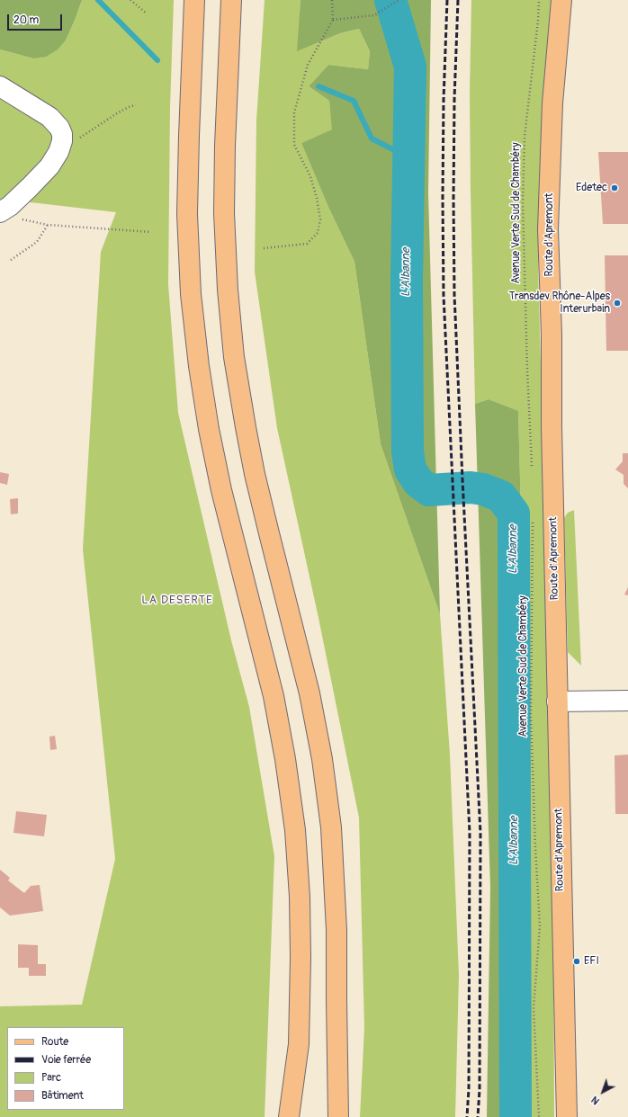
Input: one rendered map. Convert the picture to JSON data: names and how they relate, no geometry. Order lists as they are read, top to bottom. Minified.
{"streets":{"main road":["Route d'Apremont"],"path":["Avenue Verte Sud de Chambéry"]},"districts":["LA DESERTE"],"water":["L'Albanne"],"places":["Edetec","Transdev Rhône-Alpes Interurbain","EFI"],"legend":["Route","Voie ferrée","Parc","Bâtiment"],"scale_bar":"20 m","north":"bottom left"}
